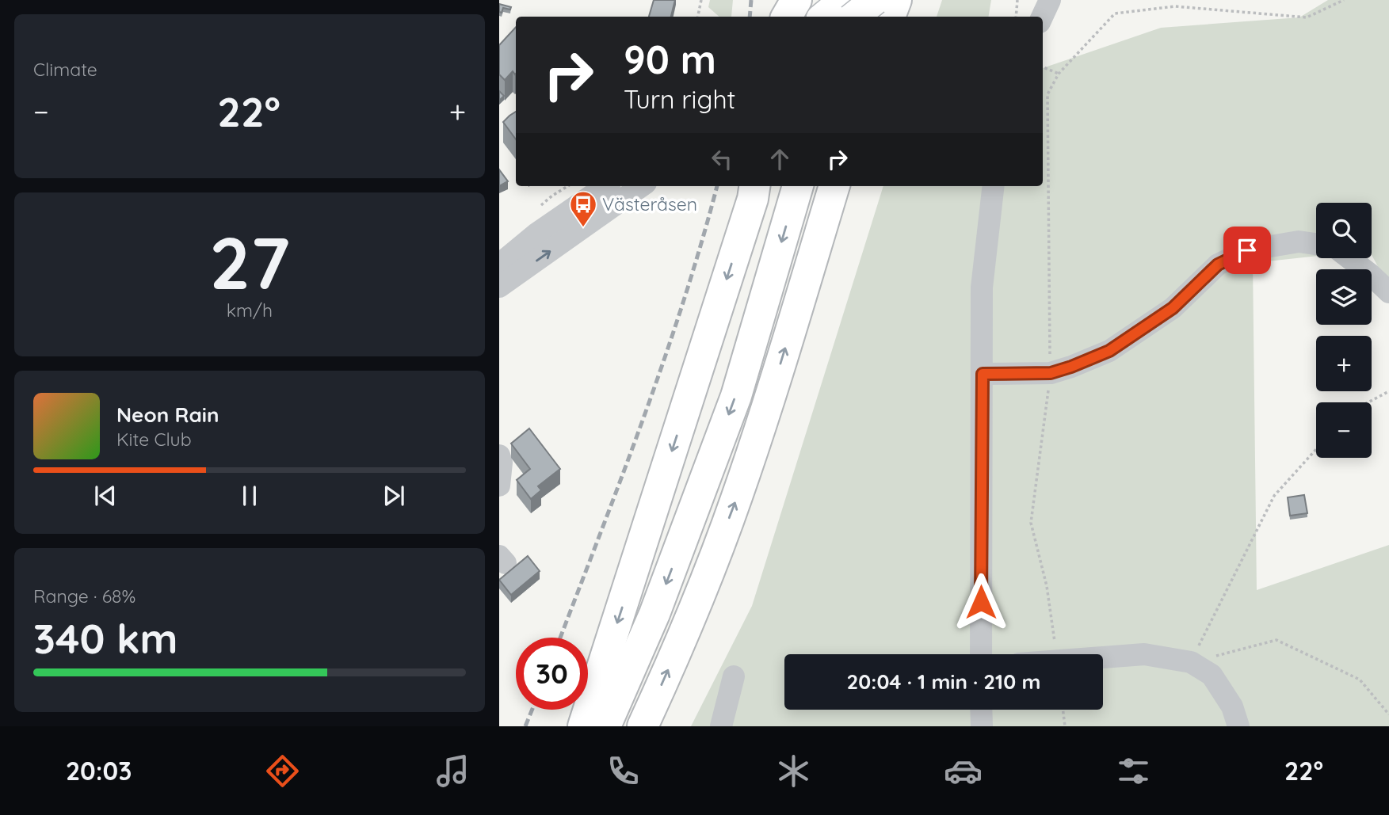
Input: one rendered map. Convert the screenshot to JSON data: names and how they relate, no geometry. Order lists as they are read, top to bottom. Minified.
{"places":{"bus stop":["Västeråsen"]},"page":{"tile":["Climate",["27","km/h"],["Range · 68%","340 km"]],"turn":["90 m","Turn right"],"heat":["−","22°","+"],"map_buttons":["+","−"],"song":["Neon Rain","Kite Club"],"limit":"30","trip":"20:04 · 1 min · 210 m","tabs":["20:03","22°"]}}
